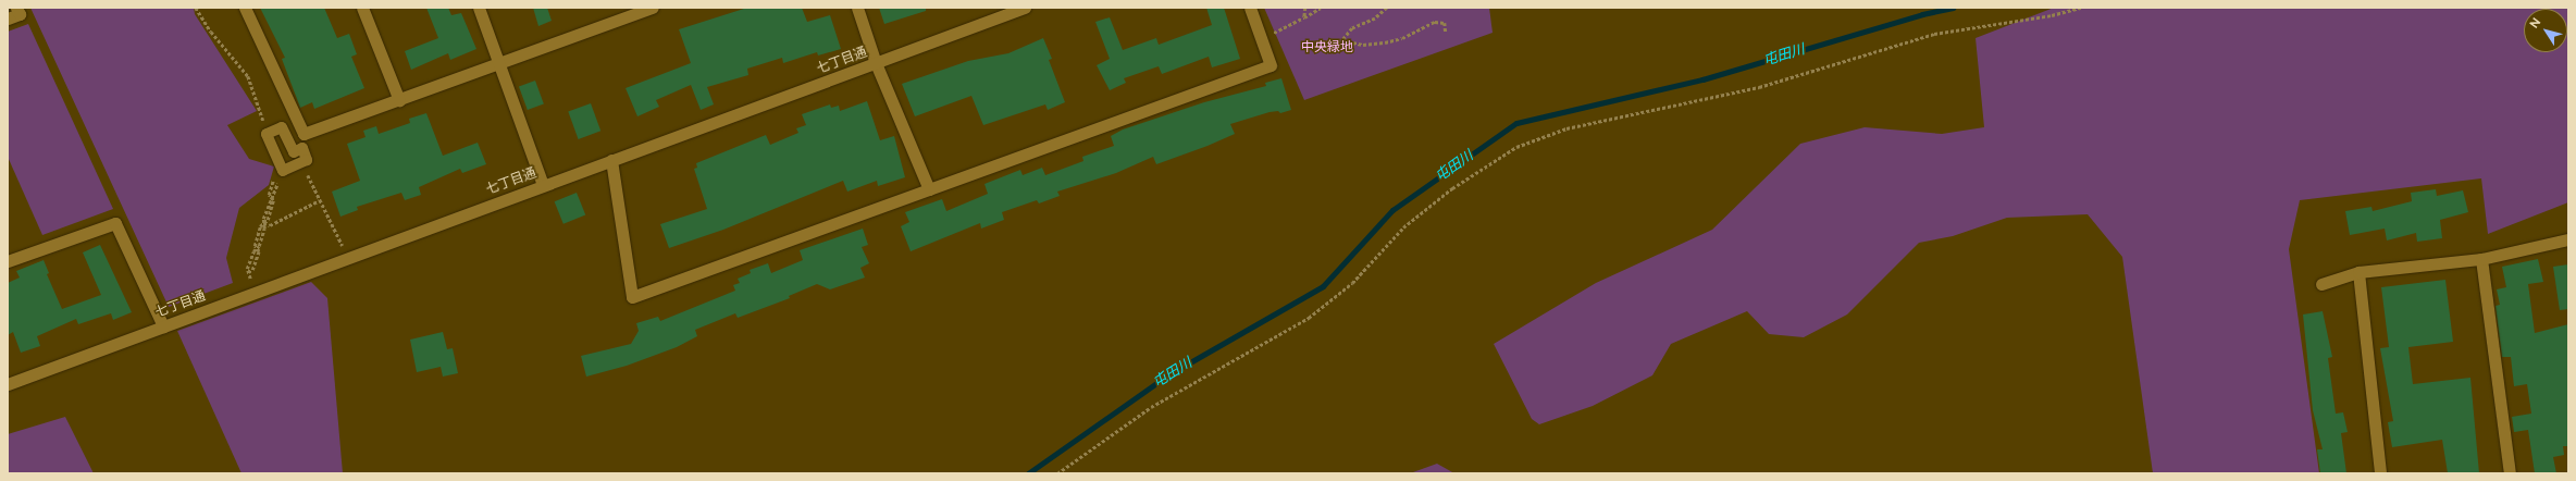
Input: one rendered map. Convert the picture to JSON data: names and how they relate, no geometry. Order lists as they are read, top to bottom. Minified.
{"streets":{"street":["七丁目通"]},"water":["屯田川"],"parks":["中央緑地"],"north":"top left"}
